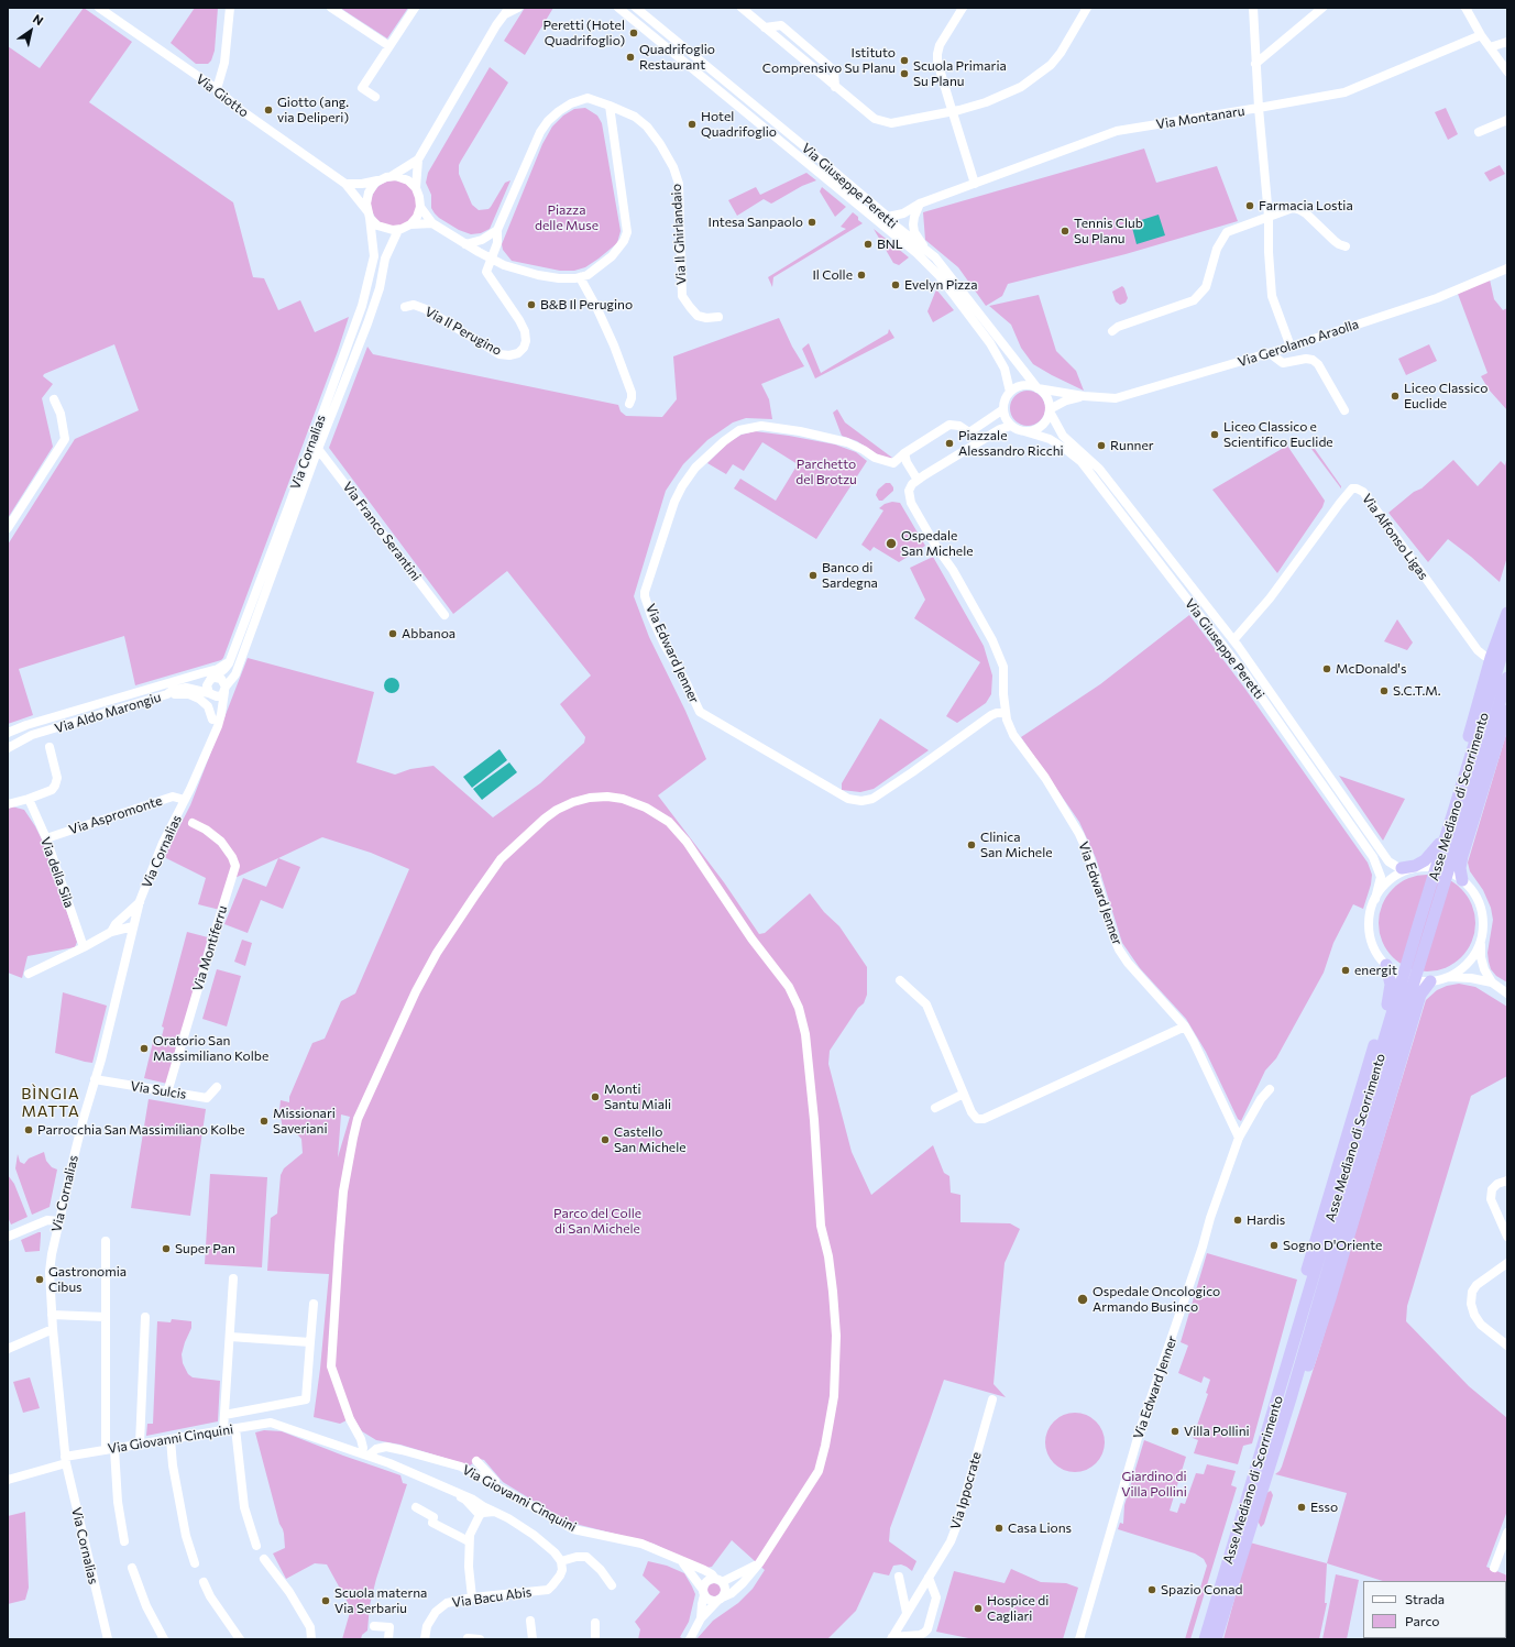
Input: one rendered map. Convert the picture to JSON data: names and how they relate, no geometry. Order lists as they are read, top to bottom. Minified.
{"streets":{"highway":["Asse Mediano di Scorrimento"],"street":["Via Giotto","Via Montanaru","Via Giuseppe Peretti","Via Il Ghirlandaio","Via Il Perugino","Via Gerolamo Araolla","Via Cornalias","Via Franco Serantini","Via Alfonso Ligas","Via Edward Jenner","Via Aldo Marongiu","Via Aspromonte","Via della Sila","Via Montiferru","Via Sulcis","Via Giovanni Cinquini","Via Ippocrate","Via Bacu Abis"]},"crossings":[["Via Giotto","Via Cornalias"],["Via Montanaru","Via Giuseppe Peretti"],["Via Giuseppe Peretti","Via Alfonso Ligas"],["Via Cornalias","Via Franco Serantini"],["Via Cornalias","Via Aldo Marongiu"],["Via Cornalias","Via Aspromonte"],["Via Cornalias","Via Sulcis"],["Via Cornalias","Via Giovanni Cinquini"],["Via Aspromonte","Via della Sila"],["Via Montiferru","Via Sulcis"]],"districts":["BÌNGIA MATTA"],"parks":["Piazza delle Muse","Parchetto del Brotzu","Parco del Colle di San Michele","Giardino di Villa Pollini"],"places":["Peretti (Hotel Quadrifoglio)","Quadrifoglio Restaurant","Istituto Comprensivo Su Planu","Scuola Primaria Su Planu","Giotto (ang. via Deliperi)","Hotel Quadrifoglio","Farmacia Lostia","Intesa Sanpaolo","Tennis Club Su Planu","BNL","Il Colle","Evelyn Pizza","B&B Il Perugino","Liceo Classico Euclide","Liceo Classico e Scientifico Euclide","Piazzale Alessandro Ricchi","Runner","Ospedale San Michele","Banco di Sardegna","Abbanoa","McDonald's","S.C.T.M.","Clinica San Michele","energit","Oratorio San Massimiliano Kolbe","Monti Santu Miali","Missionari Saveriani","Parrocchia San Massimiliano Kolbe","Castello San Michele","Hardis","Sogno D'Oriente","Super Pan","Gastronomia Cibus","Ospedale Oncologico Armando Businco","Villa Pollini","Esso","Casa Lions","Spazio Conad","Scuola materna Via Serbariu","Hospice di Cagliari"],"legend":["Strada","Parco"],"north":"top right"}
